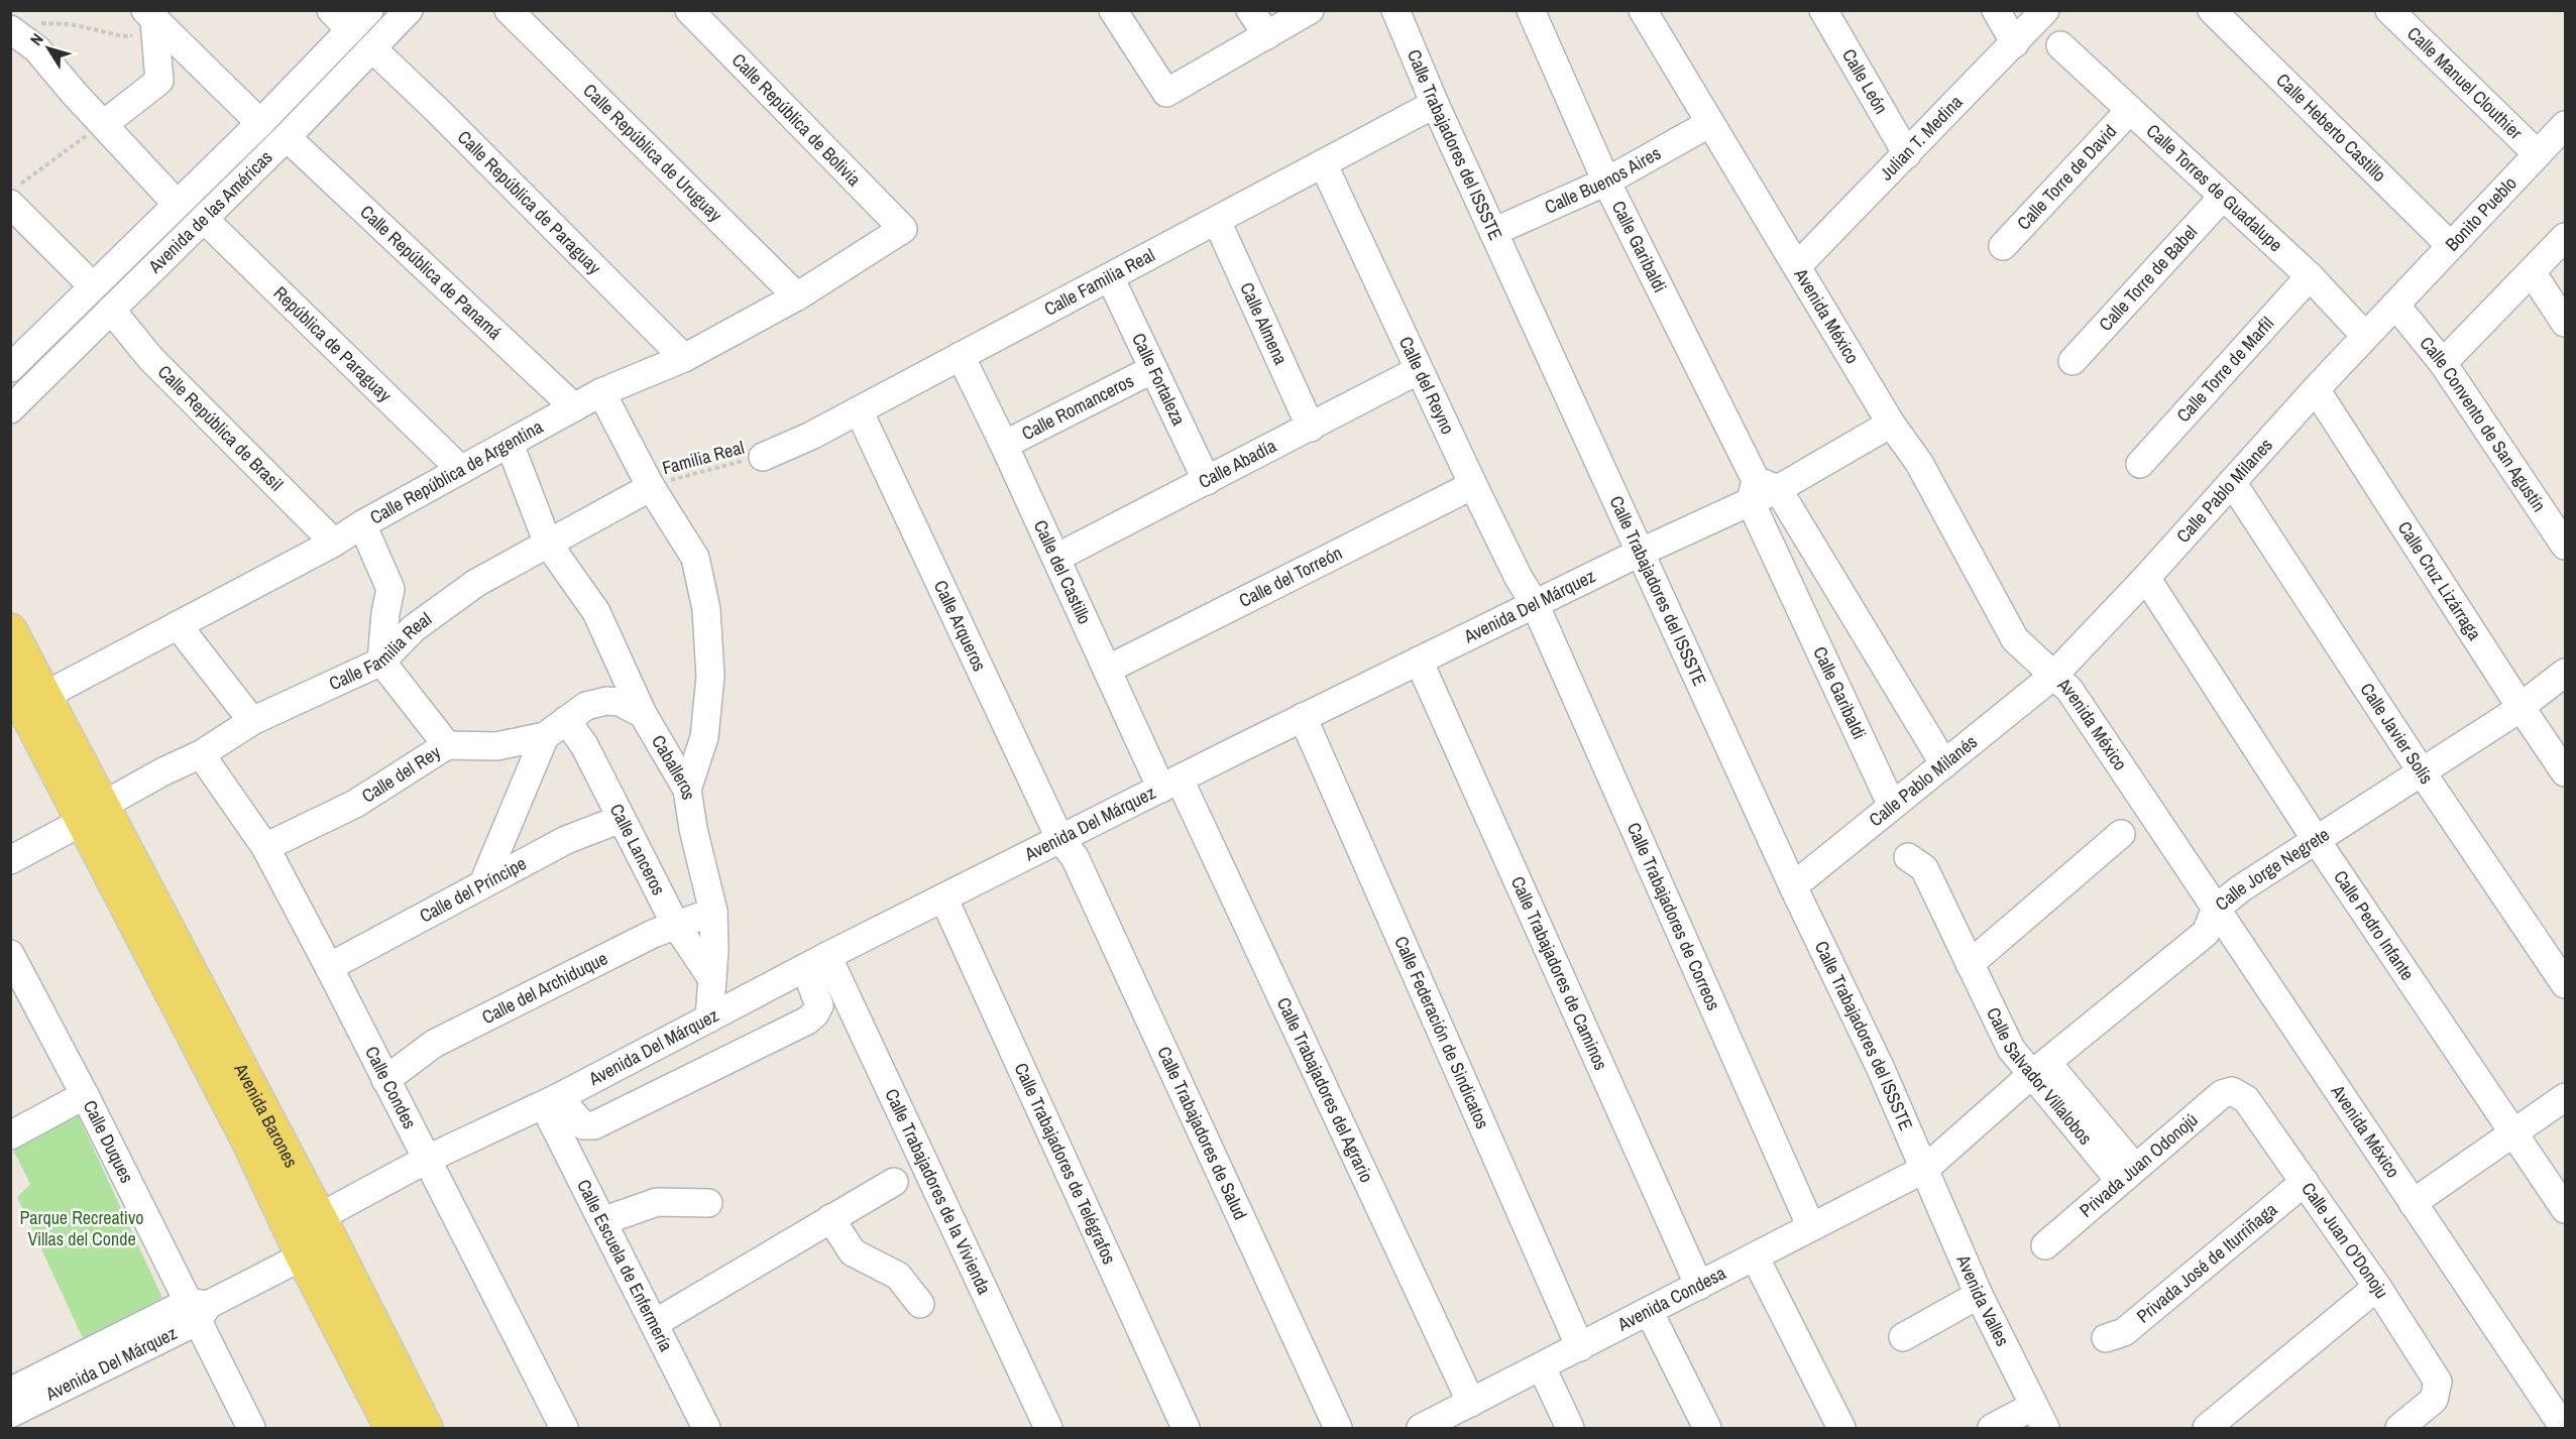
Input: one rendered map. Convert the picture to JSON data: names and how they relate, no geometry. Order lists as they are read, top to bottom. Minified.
{"streets":{"main road":["Avenida Barones"],"street":["Calle León","Calle Manuel Clouthier","Calle República de Bolivia","Calle Heberto Castillo","Julian T. Medina","Calle Trabajadores del ISSSTE","Calle República de Uruguay","Calle Torre de David","Calle Buenos Aires","Calle Torres de Guadalupe","Calle República de Paraguay","Avenida de las Américas","Bonito Pueblo","Calle Garibaldi","Calle República de Panamá","Calle Torre de Babel","Calle Familia Real","Avenida México","Calle Almena","República de Paraguay","Calle Torre de Marfil","Calle Fortaleza","Calle del Reyno","Calle Romanceros","Calle Convento de San Agustín","Calle República de Brasil","Calle Abadía","Calle República de Argentina","Calle Pablo Milanes","Calle del Castillo","Calle del Torreón","Calle Cruz Lizárraga","Avenida Del Márquez","Calle Arqueros","Calle Javier Solís","Caballeros","Calle del Rey","Calle Pablo Milanés","Calle Lanceros","Calle Jorge Negrete","Calle del Príncipe","Calle Trabajadores de Correos","Calle Pedro Infante","Calle Trabajadores de Caminos","Calle del Archiduque","Calle Federación de Sindicatos","Calle Salvador Villalobos","Calle Condes","Calle Trabajadores del Agrario","Calle Trabajadores de Salud","Calle Duques","Calle Trabajadores de Telégrafos","Privada Juan Odonojú","Calle Trabajadores de la Vivienda","Calle Juan O'Donoju","Privada José de Iturriñaga","Calle Escuela de Enfermería","Avenida Condesa","Avenida Valles"],"path":["Familia Real"]},"crossings":[["Calle León","Julian T. Medina"],["Calle Manuel Clouthier","Bonito Pueblo"],["Calle República de Bolivia","Calle República de Argentina"],["Calle Heberto Castillo","Bonito Pueblo"],["Julian T. Medina","Avenida México"],["Calle Trabajadores del ISSSTE","Calle Buenos Aires"],["Calle Trabajadores del ISSSTE","Calle Familia Real"],["Calle Trabajadores del ISSSTE","Avenida Del Márquez"],["Calle Trabajadores del ISSSTE","Calle Pablo Milanés"],["Calle Trabajadores del ISSSTE","Calle Jorge Negrete"],["Calle Trabajadores del ISSSTE","Avenida Condesa"],["Calle Trabajadores del ISSSTE","Avenida Valles"],["Calle República de Uruguay","Calle República de Argentina"],["Calle Torre de David","Calle Torres de Guadalupe"],["Calle Buenos Aires","Calle Garibaldi"],["Calle Buenos Aires","Avenida México"],["Calle Torres de Guadalupe","Calle Torre de Babel"],["Calle Torres de Guadalupe","Calle Torre de Marfil"],["Calle Torres de Guadalupe","Calle Pablo Milanes"],["Calle República de Paraguay","Avenida de las Américas"],["Calle República de Paraguay","Calle República de Argentina"],["Avenida de las Américas","Calle República de Panamá"],["Avenida de las Américas","República de Paraguay"],["Avenida de las Américas","Calle República de Brasil"],["Bonito Pueblo","Calle Convento de San Agustín"],["Bonito Pueblo","Calle Pablo Milanes"],["Calle Garibaldi","Avenida Del Márquez"],["Calle Garibaldi","Calle Pablo Milanés"],["Calle República de Panamá","Calle República de Argentina"],["Calle Familia Real","Calle Almena"],["Calle Familia Real","Calle Fortaleza"],["Calle Familia Real","Calle del Reyno"],["Calle Familia Real","Familia Real"],["Calle Familia Real","Calle del Castillo"],["Calle Familia Real","Calle Arqueros"],["Calle Familia Real","Caballeros"],["Calle Familia Real","Calle del Rey"],["Calle Familia Real","Calle Lanceros"],["Calle Familia Real","Calle Condes"],["Calle Familia Real","Avenida Barones"],["Avenida México","Calle Pablo Milanes"],["Avenida México","Avenida Del Márquez"],["Avenida México","Calle Pablo Milanés"],["Avenida México","Calle Jorge Negrete"],["Calle Almena","Calle Abadía"],["República de Paraguay","Calle República de Argentina"],["Calle Fortaleza","Calle Romanceros"],["Calle Fortaleza","Calle Abadía"],["Calle del Reyno","Calle Abadía"],["Calle del Reyno","Calle del Torreón"],["Calle del Reyno","Avenida Del Márquez"],["Calle del Reyno","Calle Trabajadores de Correos"],["Calle Romanceros","Calle del Castillo"],["Calle Convento de San Agustín","Calle Pablo Milanes"],["Calle República de Brasil","Calle República de Argentina"],["Calle Abadía","Calle del Castillo"],["Calle República de Argentina","Caballeros"],["Calle República de Argentina","Avenida Barones"],["Calle Pablo Milanes","Calle Cruz Lizárraga"],["Calle Pablo Milanes","Calle Javier Solís"],["Calle Pablo Milanes","Calle Pablo Milanés"],["Calle Pablo Milanes","Calle Pedro Infante"],["Calle del Castillo","Calle del Torreón"],["Calle del Castillo","Avenida Del Márquez"],["Calle del Castillo","Calle Trabajadores del Agrario"],["Calle Cruz Lizárraga","Calle Jorge Negrete"],["Avenida Del Márquez","Calle Arqueros"],["Avenida Del Márquez","Caballeros"],["Avenida Del Márquez","Calle Trabajadores de Correos"],["Avenida Del Márquez","Calle Trabajadores de Caminos"],["Avenida Del Márquez","Calle Federación de Sindicatos"],["Avenida Del Márquez","Calle Condes"],["Avenida Del Márquez","Calle Trabajadores del Agrario"],["Avenida Del Márquez","Avenida Barones"],["Avenida Del Márquez","Calle Trabajadores de Salud"],["Avenida Del Márquez","Calle Duques"],["Avenida Del Márquez","Calle Trabajadores de Telégrafos"],["Avenida Del Márquez","Calle Trabajadores de la Vivienda"],["Avenida Del Márquez","Calle Escuela de Enfermería"],["Calle Arqueros","Calle Trabajadores de Salud"],["Calle Javier Solís","Calle Jorge Negrete"],["Caballeros","Calle del Rey"],["Caballeros","Calle Lanceros"],["Caballeros","Calle del Archiduque"],["Calle del Rey","Calle Lanceros"],["Calle del Rey","Calle Condes"],["Calle Lanceros","Calle del Príncipe"],["Calle Lanceros","Calle del Archiduque"],["Calle Jorge Negrete","Calle Pedro Infante"],["Calle Jorge Negrete","Calle Salvador Villalobos"],["Calle Jorge Negrete","Avenida Condesa"],["Calle Jorge Negrete","Avenida Valles"],["Calle del Príncipe","Calle Condes"],["Calle Trabajadores de Correos","Avenida Condesa"],["Calle Trabajadores de Caminos","Avenida Condesa"],["Calle del Archiduque","Calle Condes"],["Calle Federación de Sindicatos","Avenida Condesa"],["Calle Salvador Villalobos","Privada Juan Odonojú"],["Calle Trabajadores del Agrario","Avenida Condesa"],["Privada Juan Odonojú","Calle Juan O'Donoju"],["Calle Juan O'Donoju","Privada José de Iturriñaga"],["Avenida Condesa","Avenida Valles"]],"parks":["Parque Recreativo Villas del Conde"],"north":"top left"}
